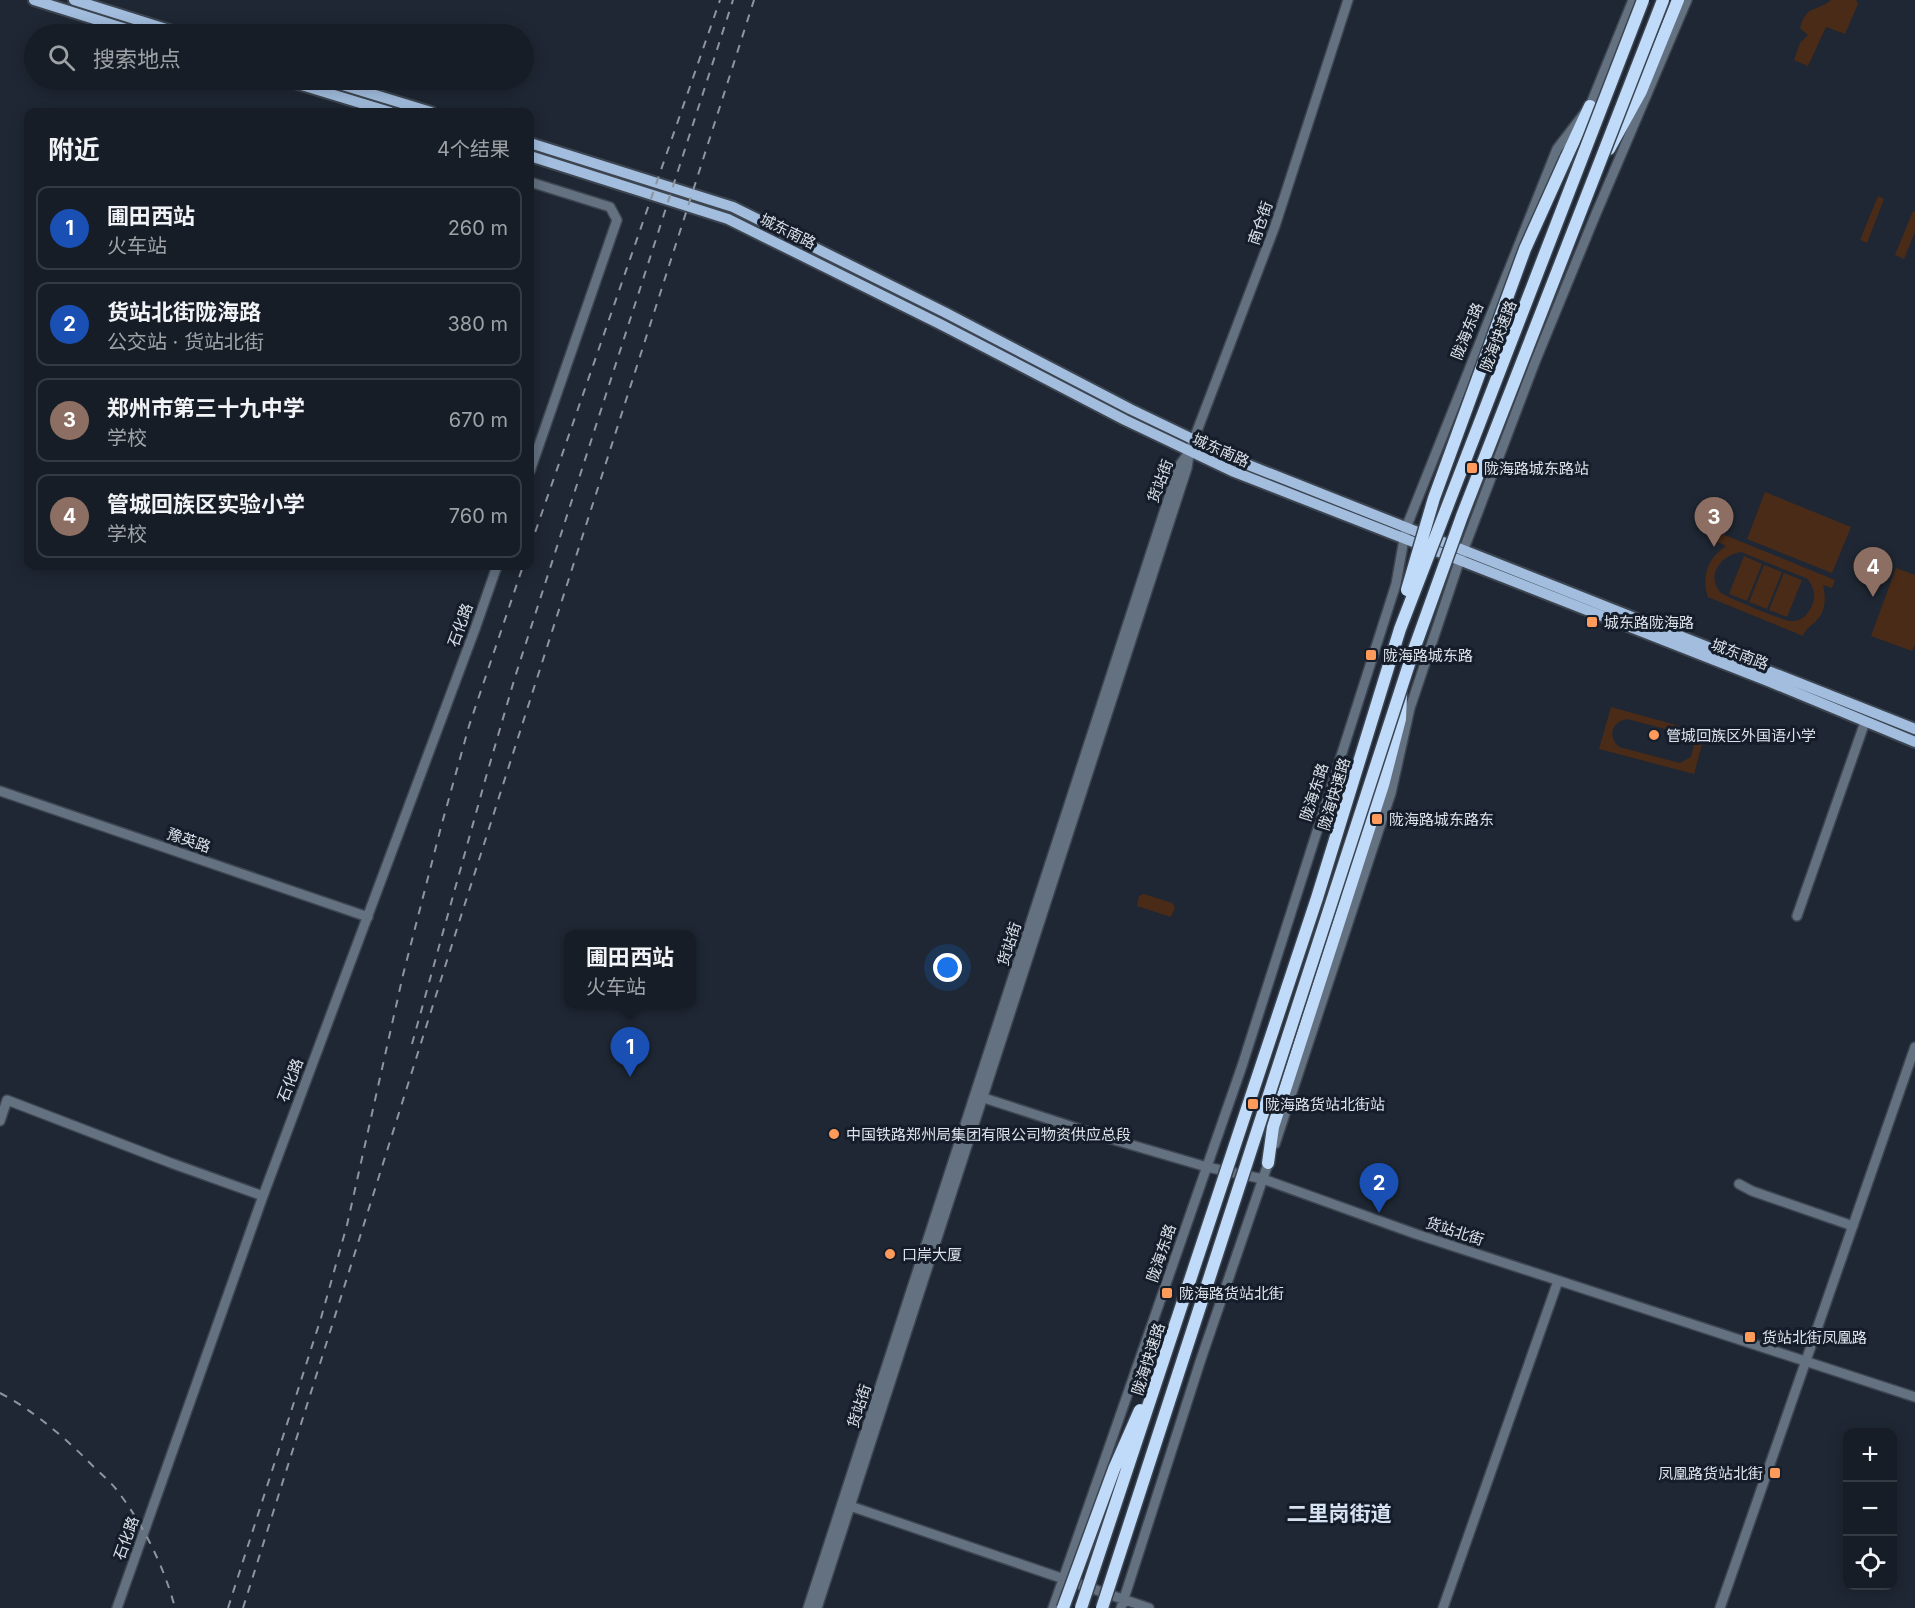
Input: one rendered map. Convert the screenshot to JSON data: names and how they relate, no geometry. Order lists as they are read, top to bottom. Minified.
{"streets":{"highway":["陇海快速路"],"main road":["城东南路"],"street":["南仓街","陇海东路","货站街","石化路","豫英路","货站北街"]},"crossings":[["南仓街","城东南路"],["南仓街","货站街"],["城东南路","陇海东路"],["城东南路","货站街"],["陇海东路","货站北街"],["货站街","货站北街"],["石化路","豫英路"]],"districts":["二里岗街道"],"places":{"transit":["陇海路城东路站","城东路陇海路","陇海路城东路","陇海路城东路东","陇海路货站北街站","陇海路货站北街","货站北街凤凰路","凤凰路货站北街"],"other":["管城回族区外国语小学","中国铁路郑州局集团有限公司物资供应总段","口岸大厦"]},"page":{"search":"搜索地点","heading":["附近","4个结果"],"list":[{"mark":"1","name":"圃田西站","note":"火车站","value":"260 m"},{"mark":"2","name":"货站北街陇海路","note":"公交站 · 货站北街","value":"380 m"},{"mark":"3","name":"郑州市第三十九中学","note":"学校","value":"670 m"},{"mark":"4","name":"管城回族区实验小学","note":"学校","value":"760 m"}],"pins":["3","4","1","2"],"popup":["圃田西站","火车站"],"map_buttons":["+","−"]}}
